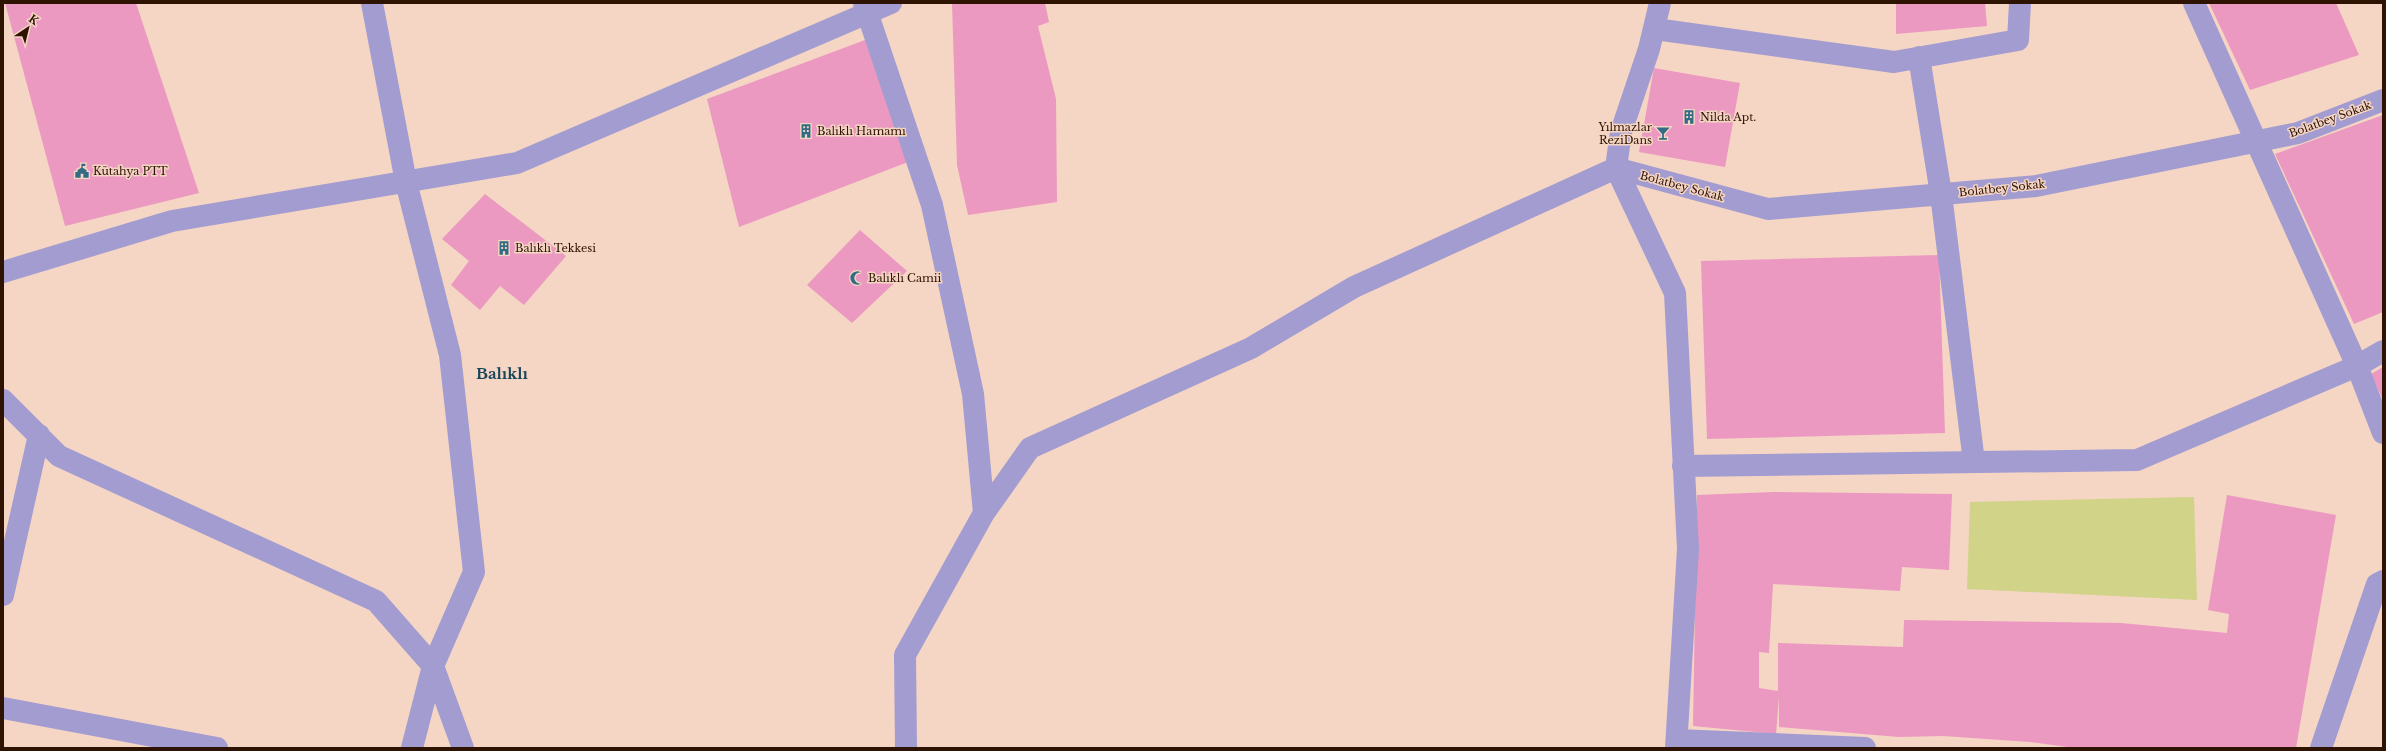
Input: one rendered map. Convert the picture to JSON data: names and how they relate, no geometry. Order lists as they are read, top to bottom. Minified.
{"streets":{"street":["Bolatbey Sokak"]},"districts":["Balıklı"],"places":{"building":["Nilda Apt.","Balıklı Hamamı","Balıklı Tekkesi"],"bar":["Yılmazlar ReziDans"],"public building":["Kütahya PTT"],"mosque":["Balıklı Camii"]},"north":"top right"}
